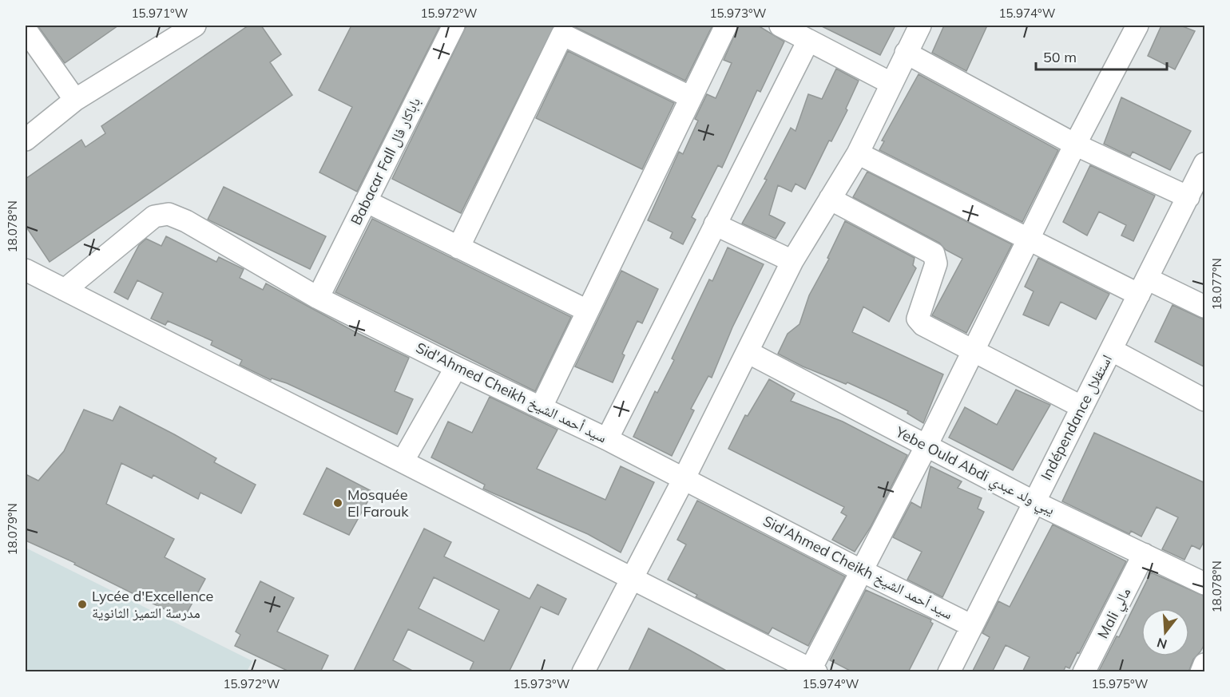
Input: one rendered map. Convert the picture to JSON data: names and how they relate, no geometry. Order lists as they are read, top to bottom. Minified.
{"streets":{"street":["Babacar Fall باباكار فال","Sid'Ahmed Cheikh سيد أحمد الشيخ","Indépendance استقلال","Yebe Ould Abdi يبي ولد عبدي","Mali مالي"]},"crossings":[["Babacar Fall باباكار فال","Sid'Ahmed Cheikh سيد أحمد الشيخ"],["Sid'Ahmed Cheikh سيد أحمد الشيخ","Indépendance استقلال"],["Indépendance استقلال","Yebe Ould Abdi يبي ولد عبدي"],["Yebe Ould Abdi يبي ولد عبدي","Mali مالي"]],"places":["Mosquée El Farouk","Lycée d'Excellence مدرسة التميز الثانوية"],"scale_bar":"50 m","north":"bottom","coordinates":["15.971°W","15.972°W","15.973°W","15.974°W","18.078°N","18.077°N","18.079°N","15.975°W"]}
